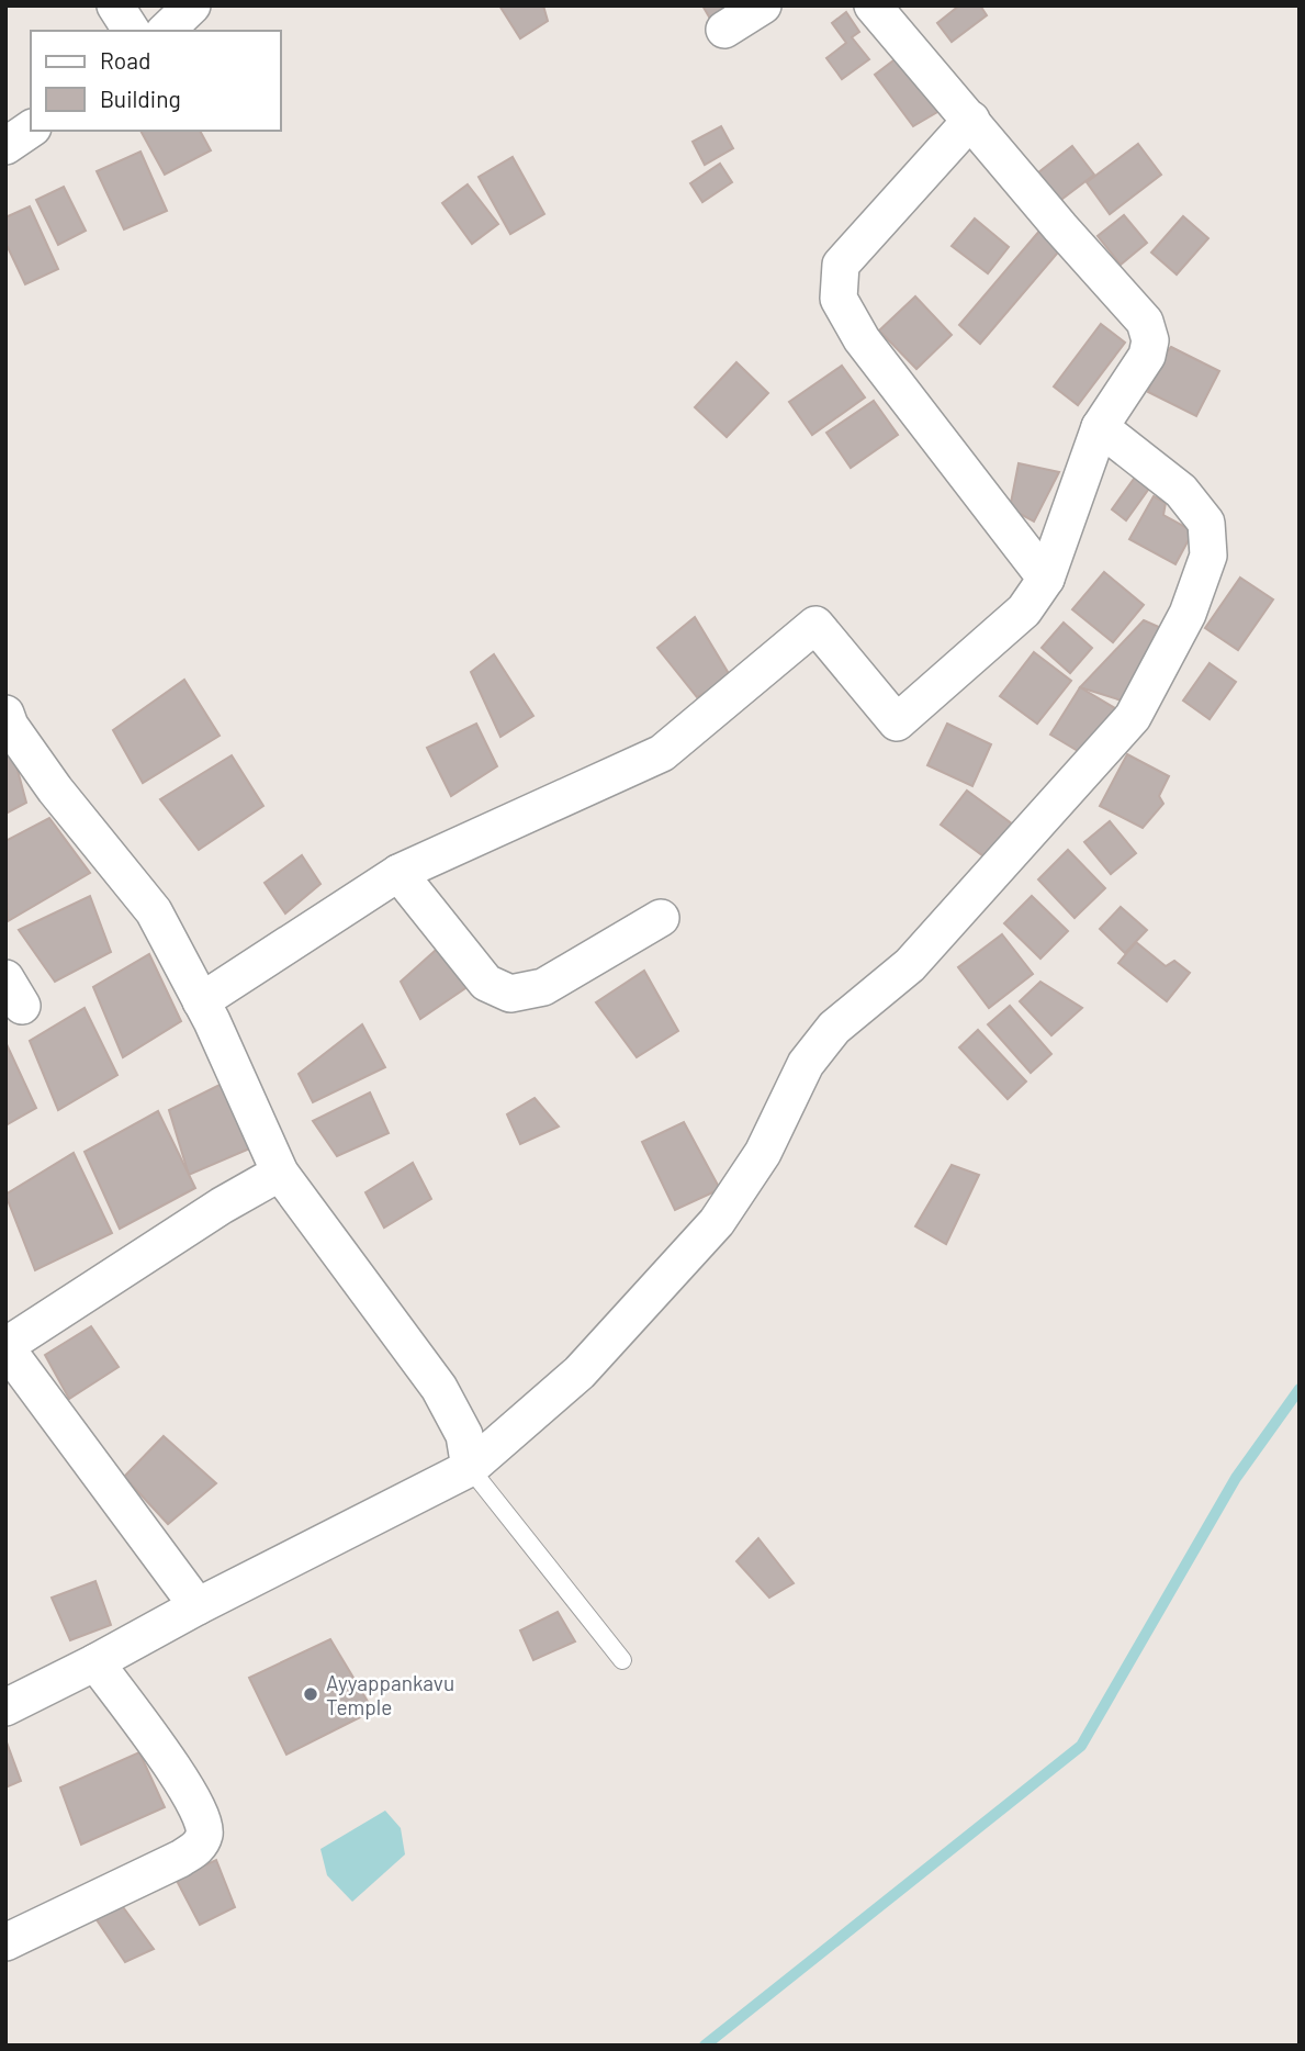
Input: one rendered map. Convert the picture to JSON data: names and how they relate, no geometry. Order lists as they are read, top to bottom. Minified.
{"places":["Ayyappankavu Temple"],"legend":["Road","Building"]}
